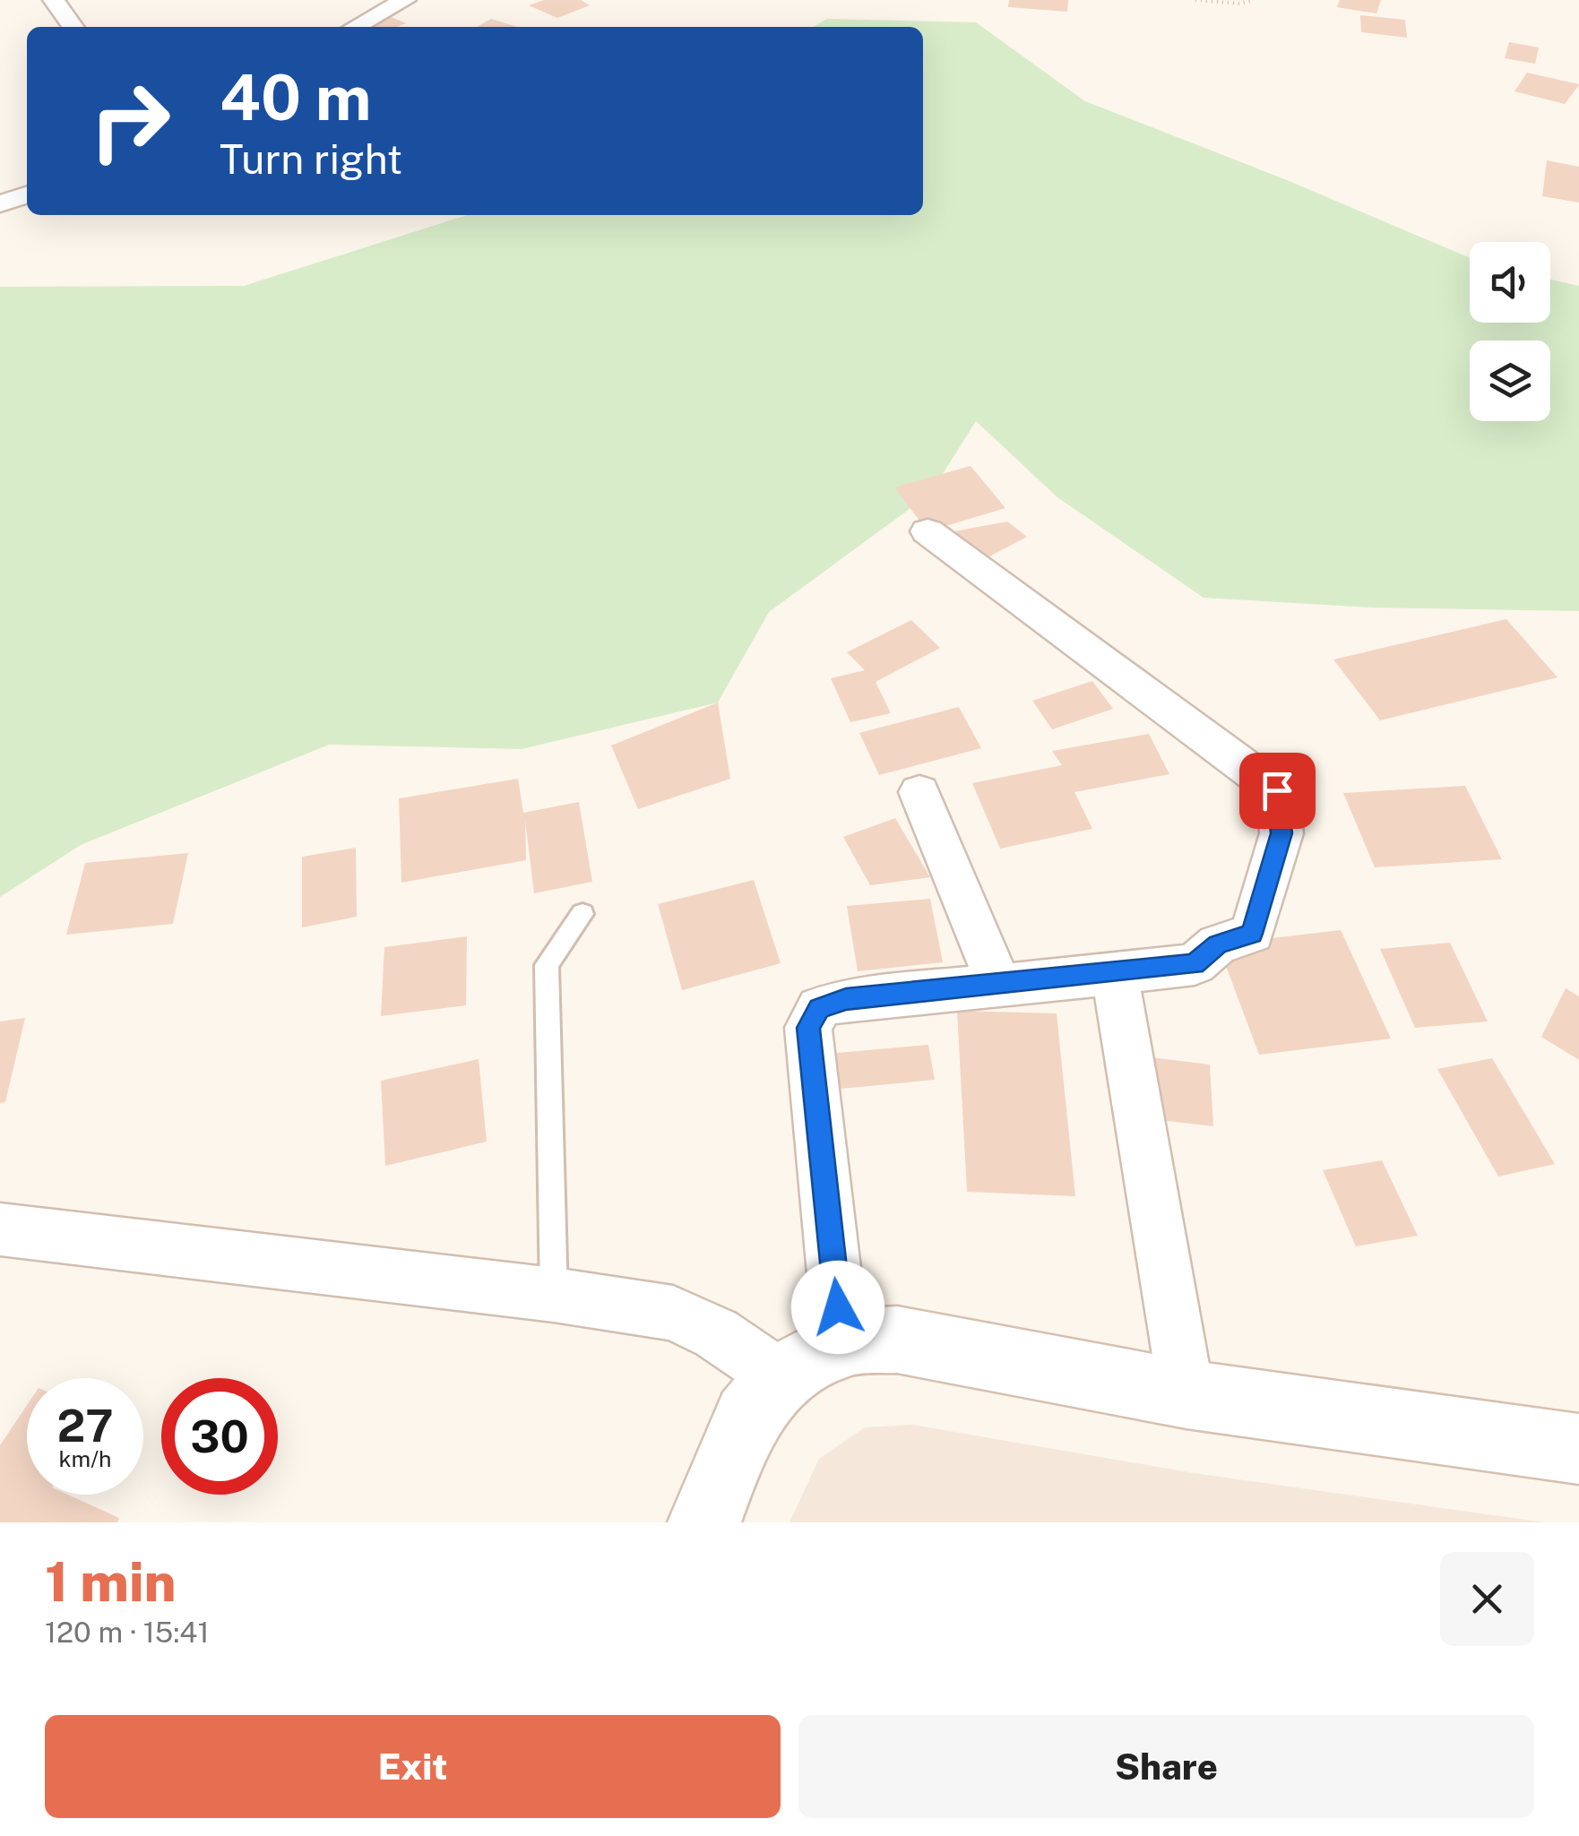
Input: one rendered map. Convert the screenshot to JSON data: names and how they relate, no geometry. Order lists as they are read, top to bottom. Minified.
{"page":{"turn":["40 m","Turn right"],"speed":"27 km/h","limit":"30","heading":["1 min","120 m · 15:41"],"buttons":["Exit","Share"]}}
